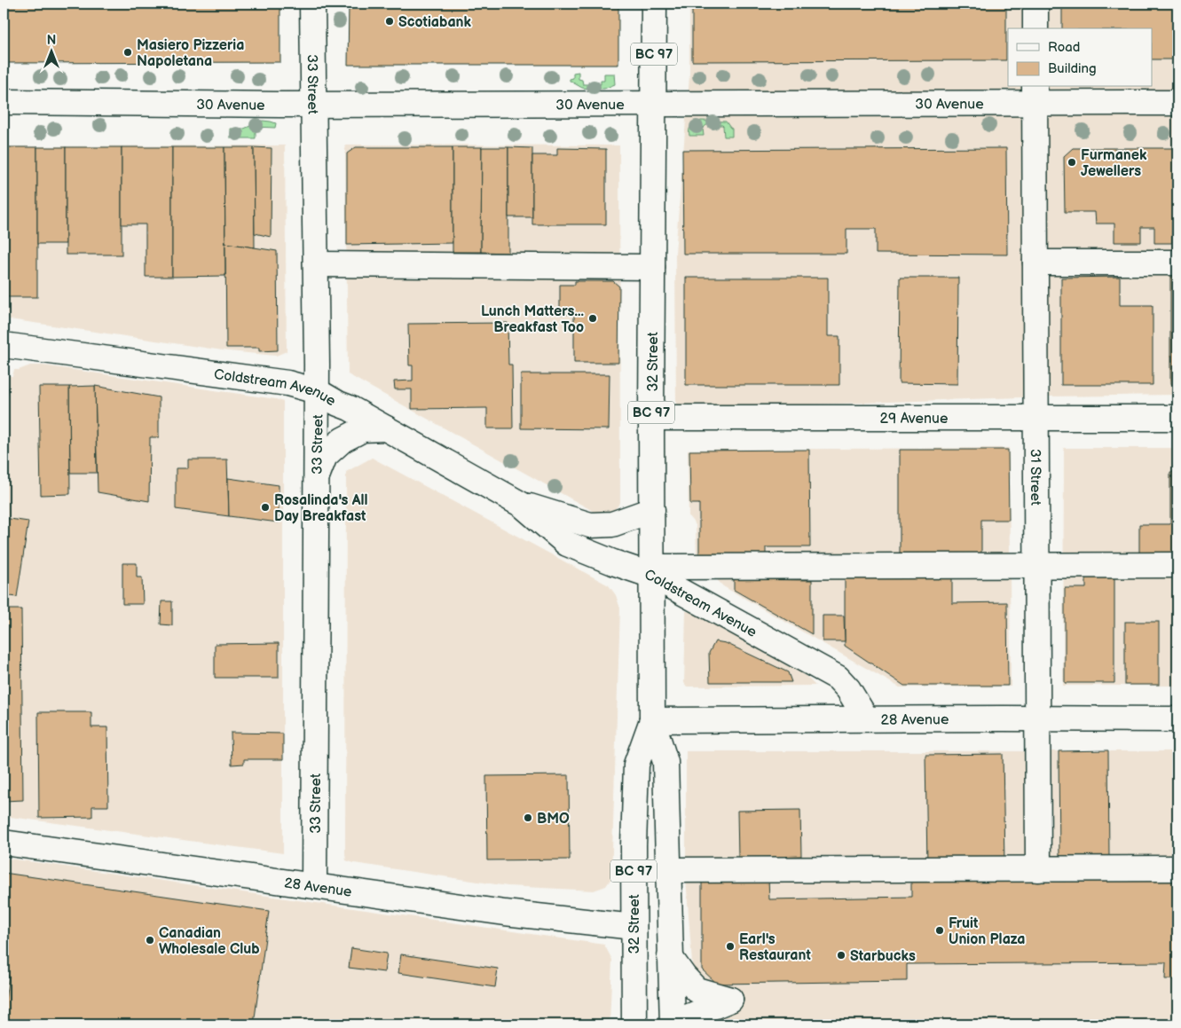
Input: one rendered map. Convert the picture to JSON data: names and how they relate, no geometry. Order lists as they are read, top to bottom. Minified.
{"streets":{"main road":["BC 97","33 Street","30 Avenue","32 Street","Coldstream Avenue","29 Avenue","31 Street","28 Avenue"]},"crossings":[["33 Street","30 Avenue"],["33 Street","Coldstream Avenue"],["33 Street","28 Avenue"],["30 Avenue","32 Street"],["30 Avenue","31 Street"],["32 Street","Coldstream Avenue"],["32 Street","29 Avenue"],["32 Street","28 Avenue"],["Coldstream Avenue","28 Avenue"],["29 Avenue","31 Street"],["31 Street","28 Avenue"]],"places":["Scotiabank","Masiero Pizzeria Napoletana","Furmanek Jewellers","Lunch Matters... Breakfast Too","Rosalinda's All Day Breakfast","BMO","Fruit Union Plaza","Canadian Wholesale Club","Earl's Restaurant","Starbucks"],"legend":["Road","Building"],"north":"top"}
